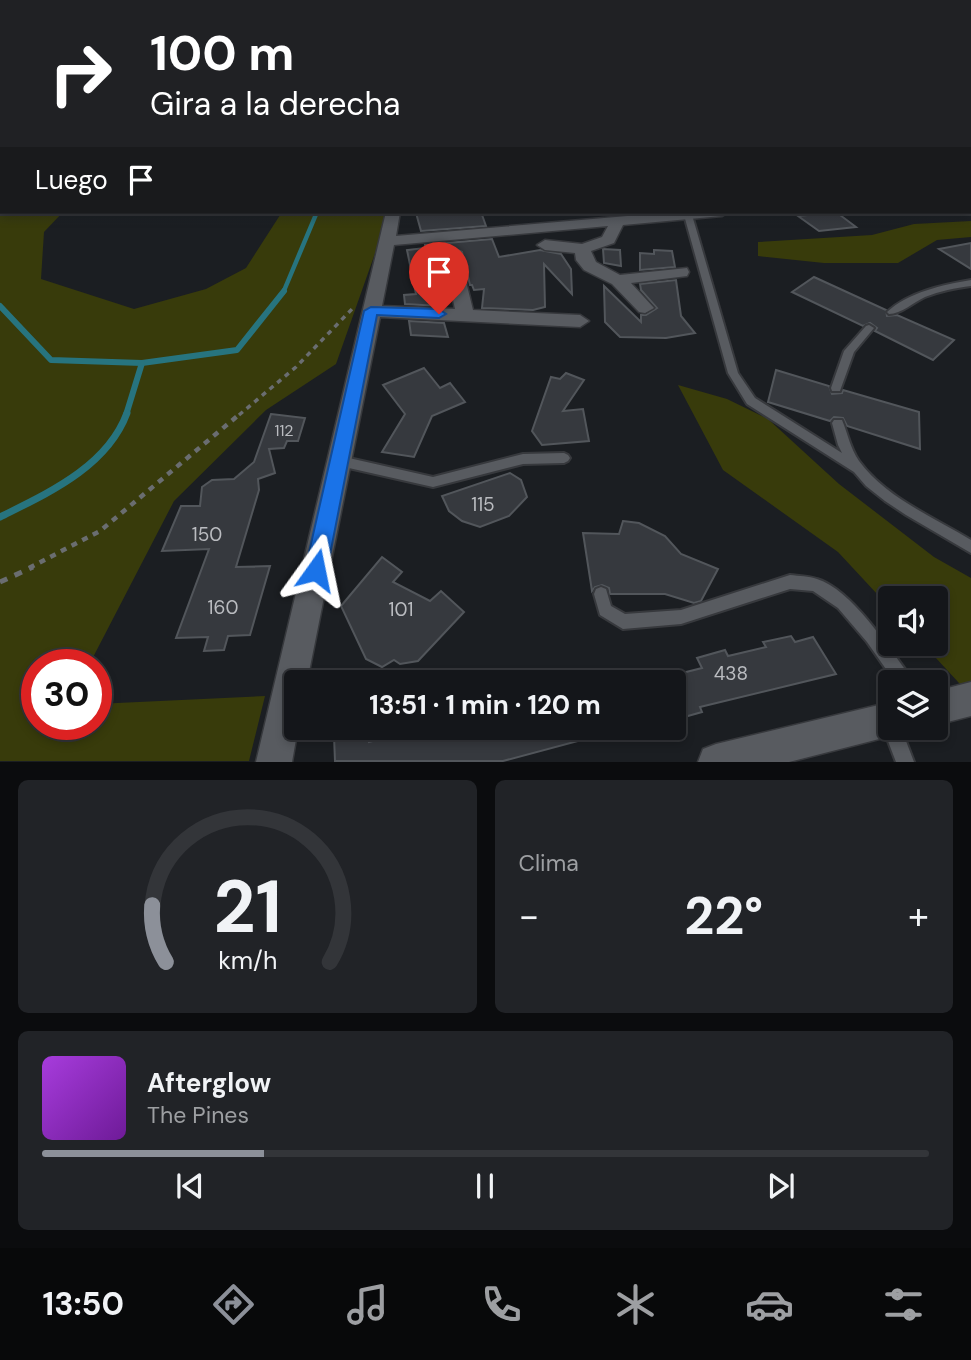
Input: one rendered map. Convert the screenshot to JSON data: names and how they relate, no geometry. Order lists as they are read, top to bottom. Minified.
{"house_numbers":["112","115","150","160","101","438"],"page":{"turn":["100 m","Gira a la derecha"],"then":"Luego","limit":"30","trip":"13:51 · 1 min · 120 m","tile":"Clima","heat":["−","22°","+"],"song":["Afterglow","The Pines"],"tabs":"13:50","gauge":["21","km/h"]}}
